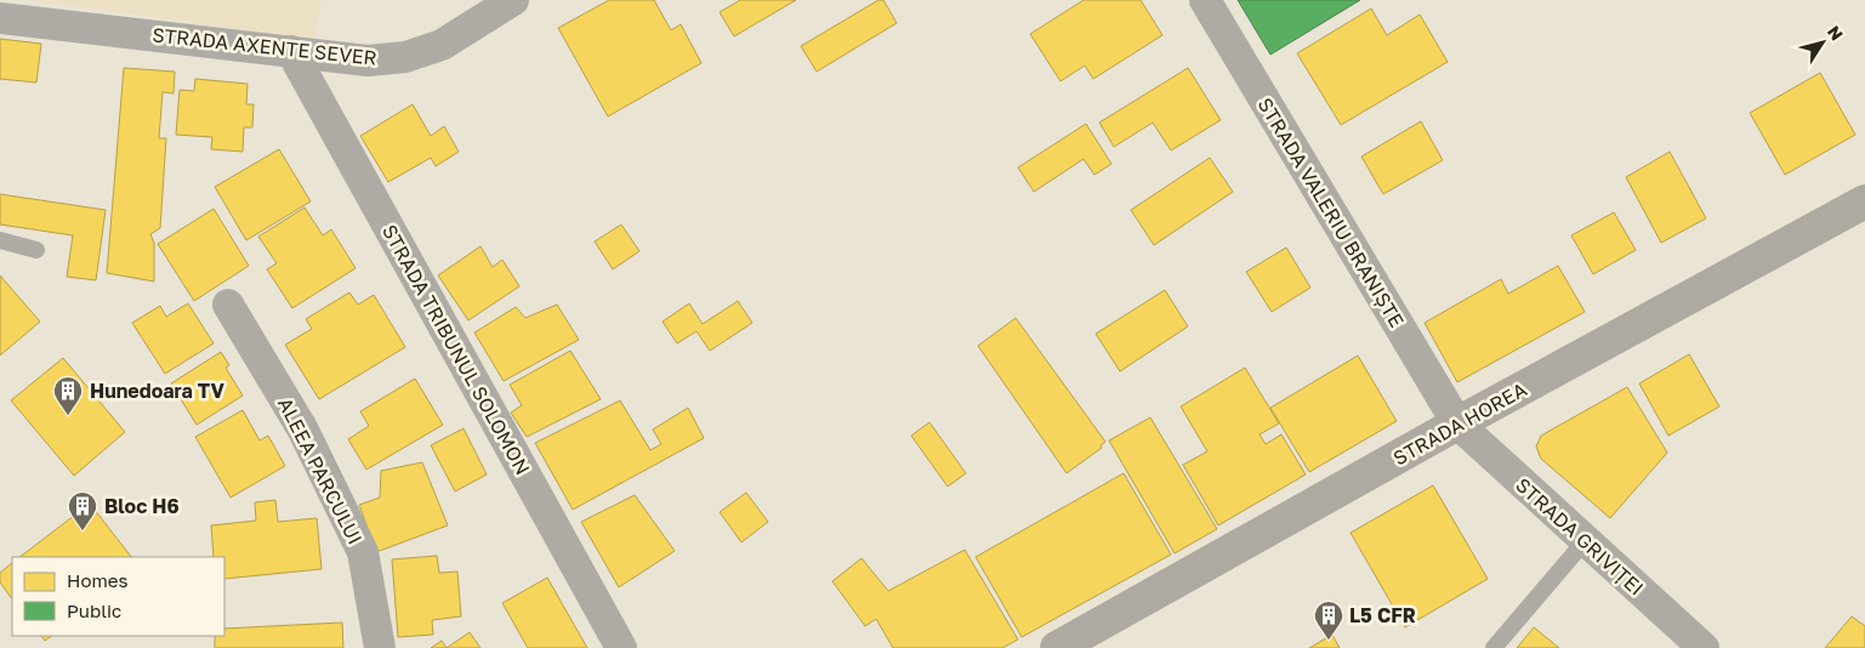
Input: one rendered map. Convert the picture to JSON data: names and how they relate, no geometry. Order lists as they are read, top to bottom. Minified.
{"streets":{"main road":["STRADA HOREA"],"street":["STRADA AXENTE SEVER","STRADA VALERIU BRANIȘTE","STRADA TRIBUNUL SOLOMON","ALEEA PARCULUI","STRADA GRIVIȚEI"]},"crossings":[["STRADA AXENTE SEVER","STRADA TRIBUNUL SOLOMON"],["STRADA VALERIU BRANIȘTE","STRADA HOREA"],["STRADA VALERIU BRANIȘTE","STRADA GRIVIȚEI"],["STRADA HOREA","STRADA GRIVIȚEI"]],"places":{"building":["Hunedoara TV","Bloc H6","L5 CFR"]},"legend":["Homes","Public"],"north":"top right"}
